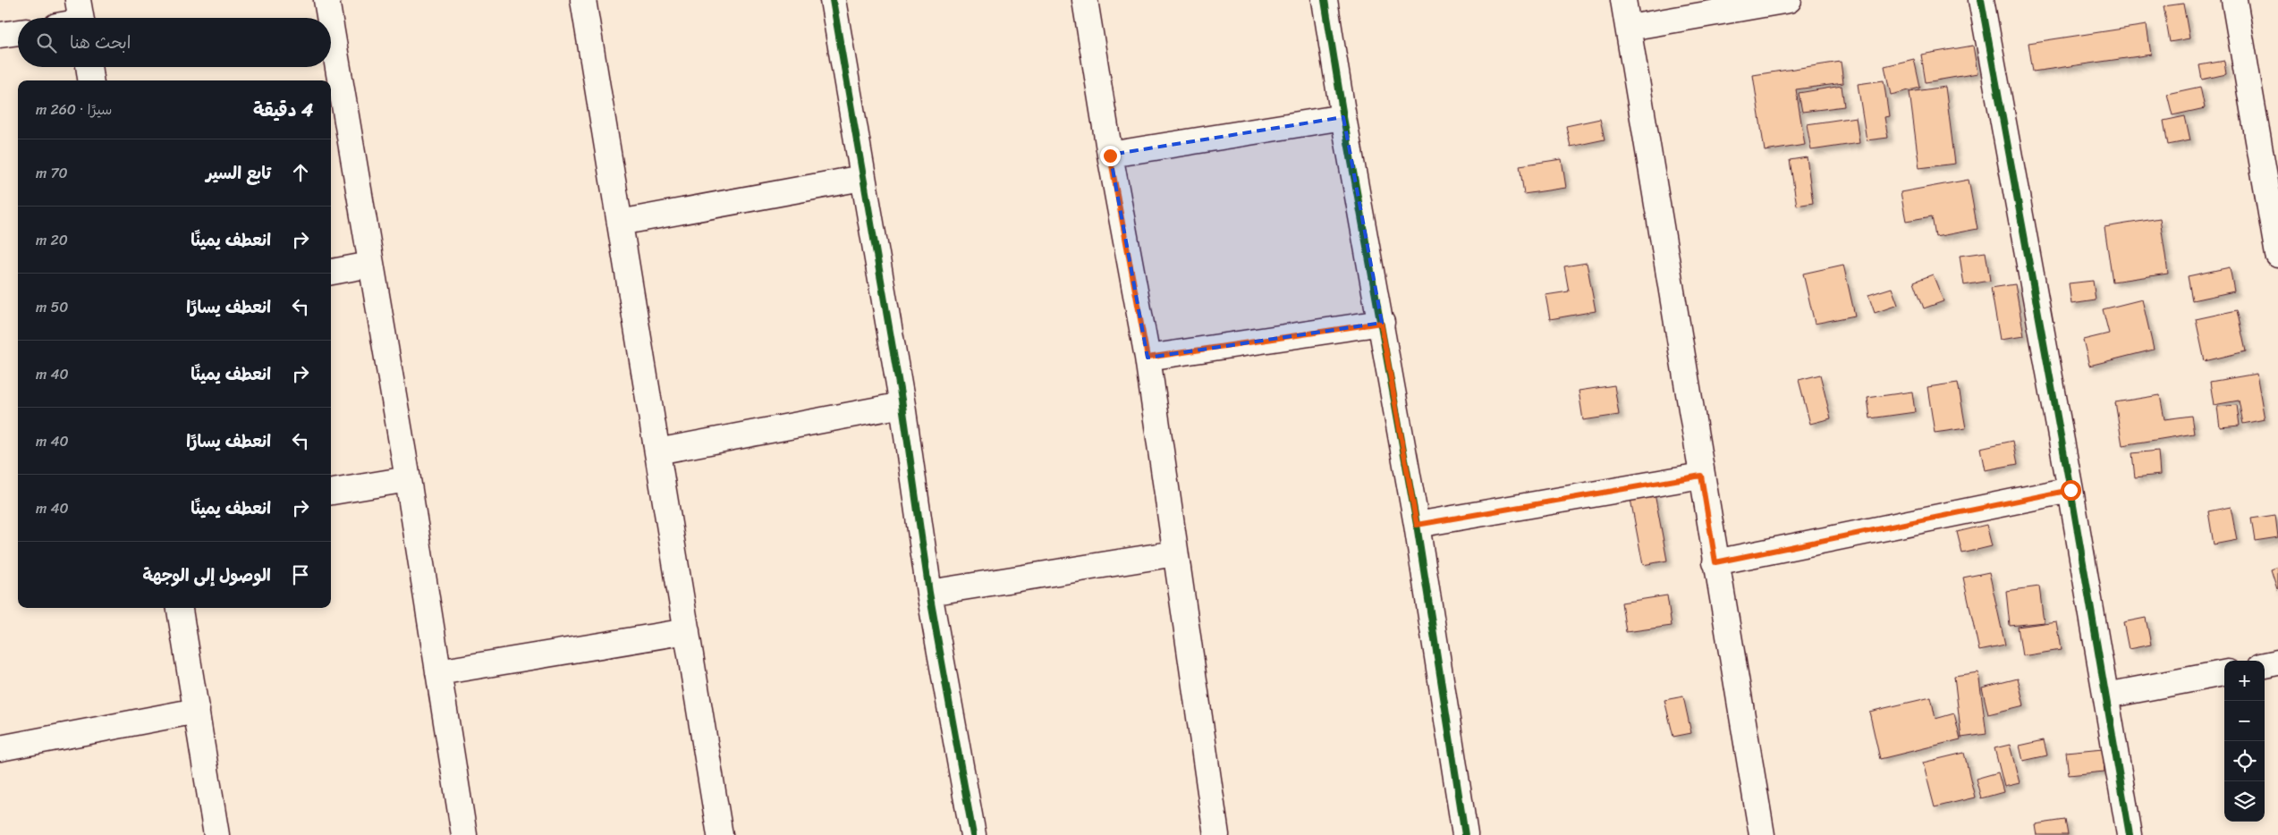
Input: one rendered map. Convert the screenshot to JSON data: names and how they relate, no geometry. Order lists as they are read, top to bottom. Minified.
{"page":{"search":"ابحث هنا","heading":["4 دقيقة","سيرًا · 260 m"],"list":[["تابع السير","70 m"],["انعطف يمينًا","20 m"],["انعطف يسارًا","50 m"],["انعطف يمينًا","40 m"],["انعطف يسارًا","40 m"],["انعطف يمينًا","40 m"],"الوصول إلى الوجهة"],"map_buttons":["+","−"]}}
